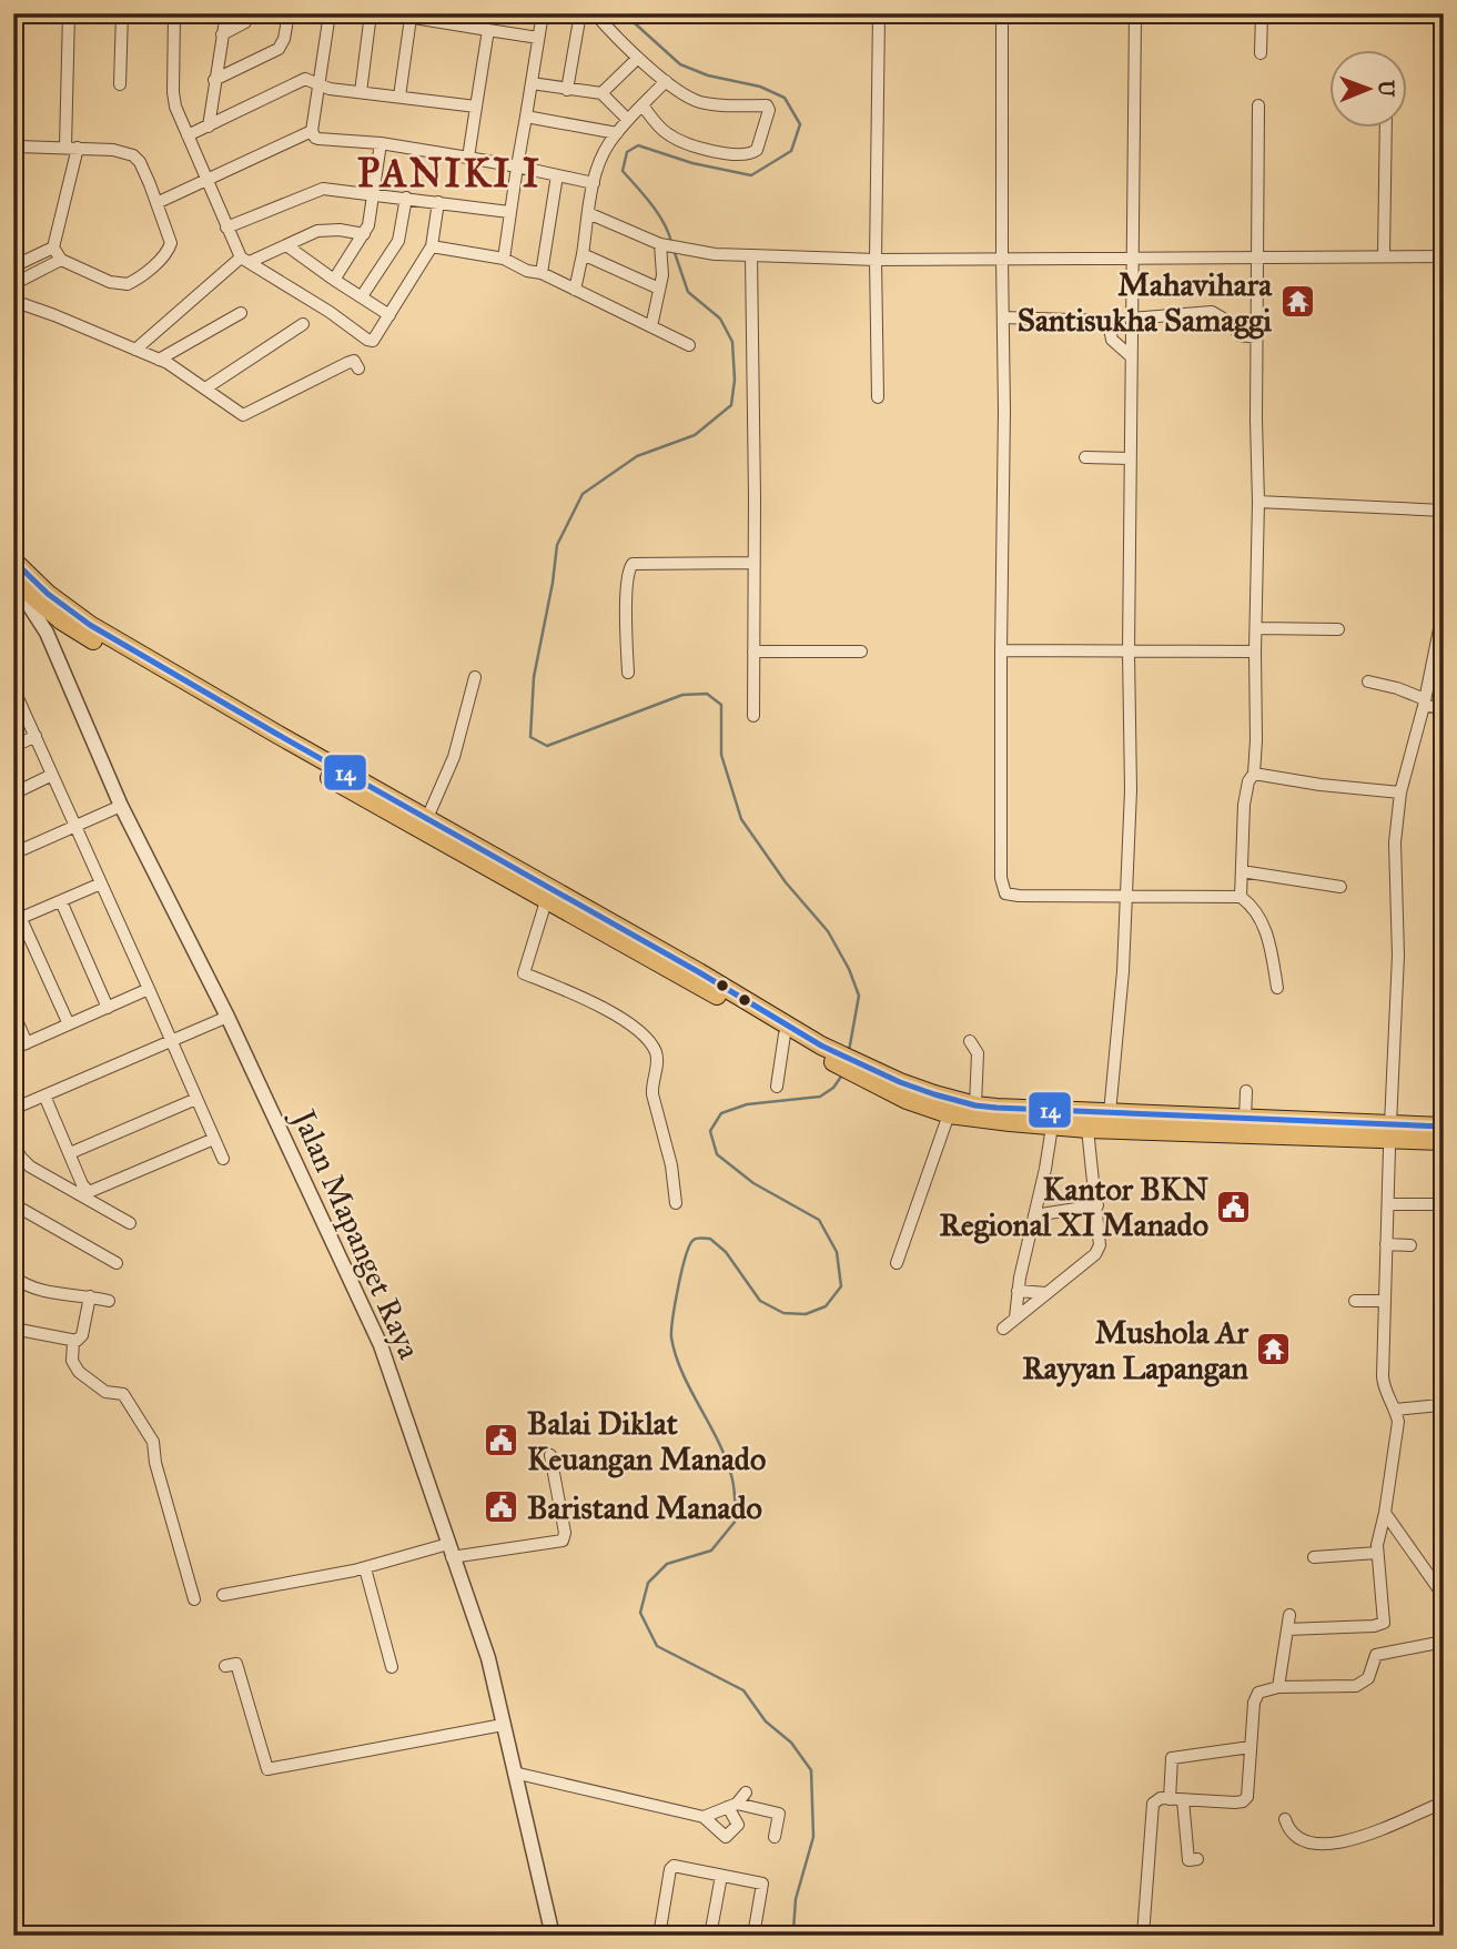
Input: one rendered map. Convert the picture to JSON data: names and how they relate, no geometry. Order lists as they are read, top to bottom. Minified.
{"streets":{"street":["Jalan Mapanget Raya"]},"districts":["PANIKI I"],"places":{"temple":["Mahavihara Santisukha Samaggi","Mushola Ar Rayyan Lapangan"],"public building":["Kantor BKN Regional XI Manado","Balai Diklat Keuangan Manado","Baristand Manado"]},"lines":["transit line 14"],"north":"right"}
